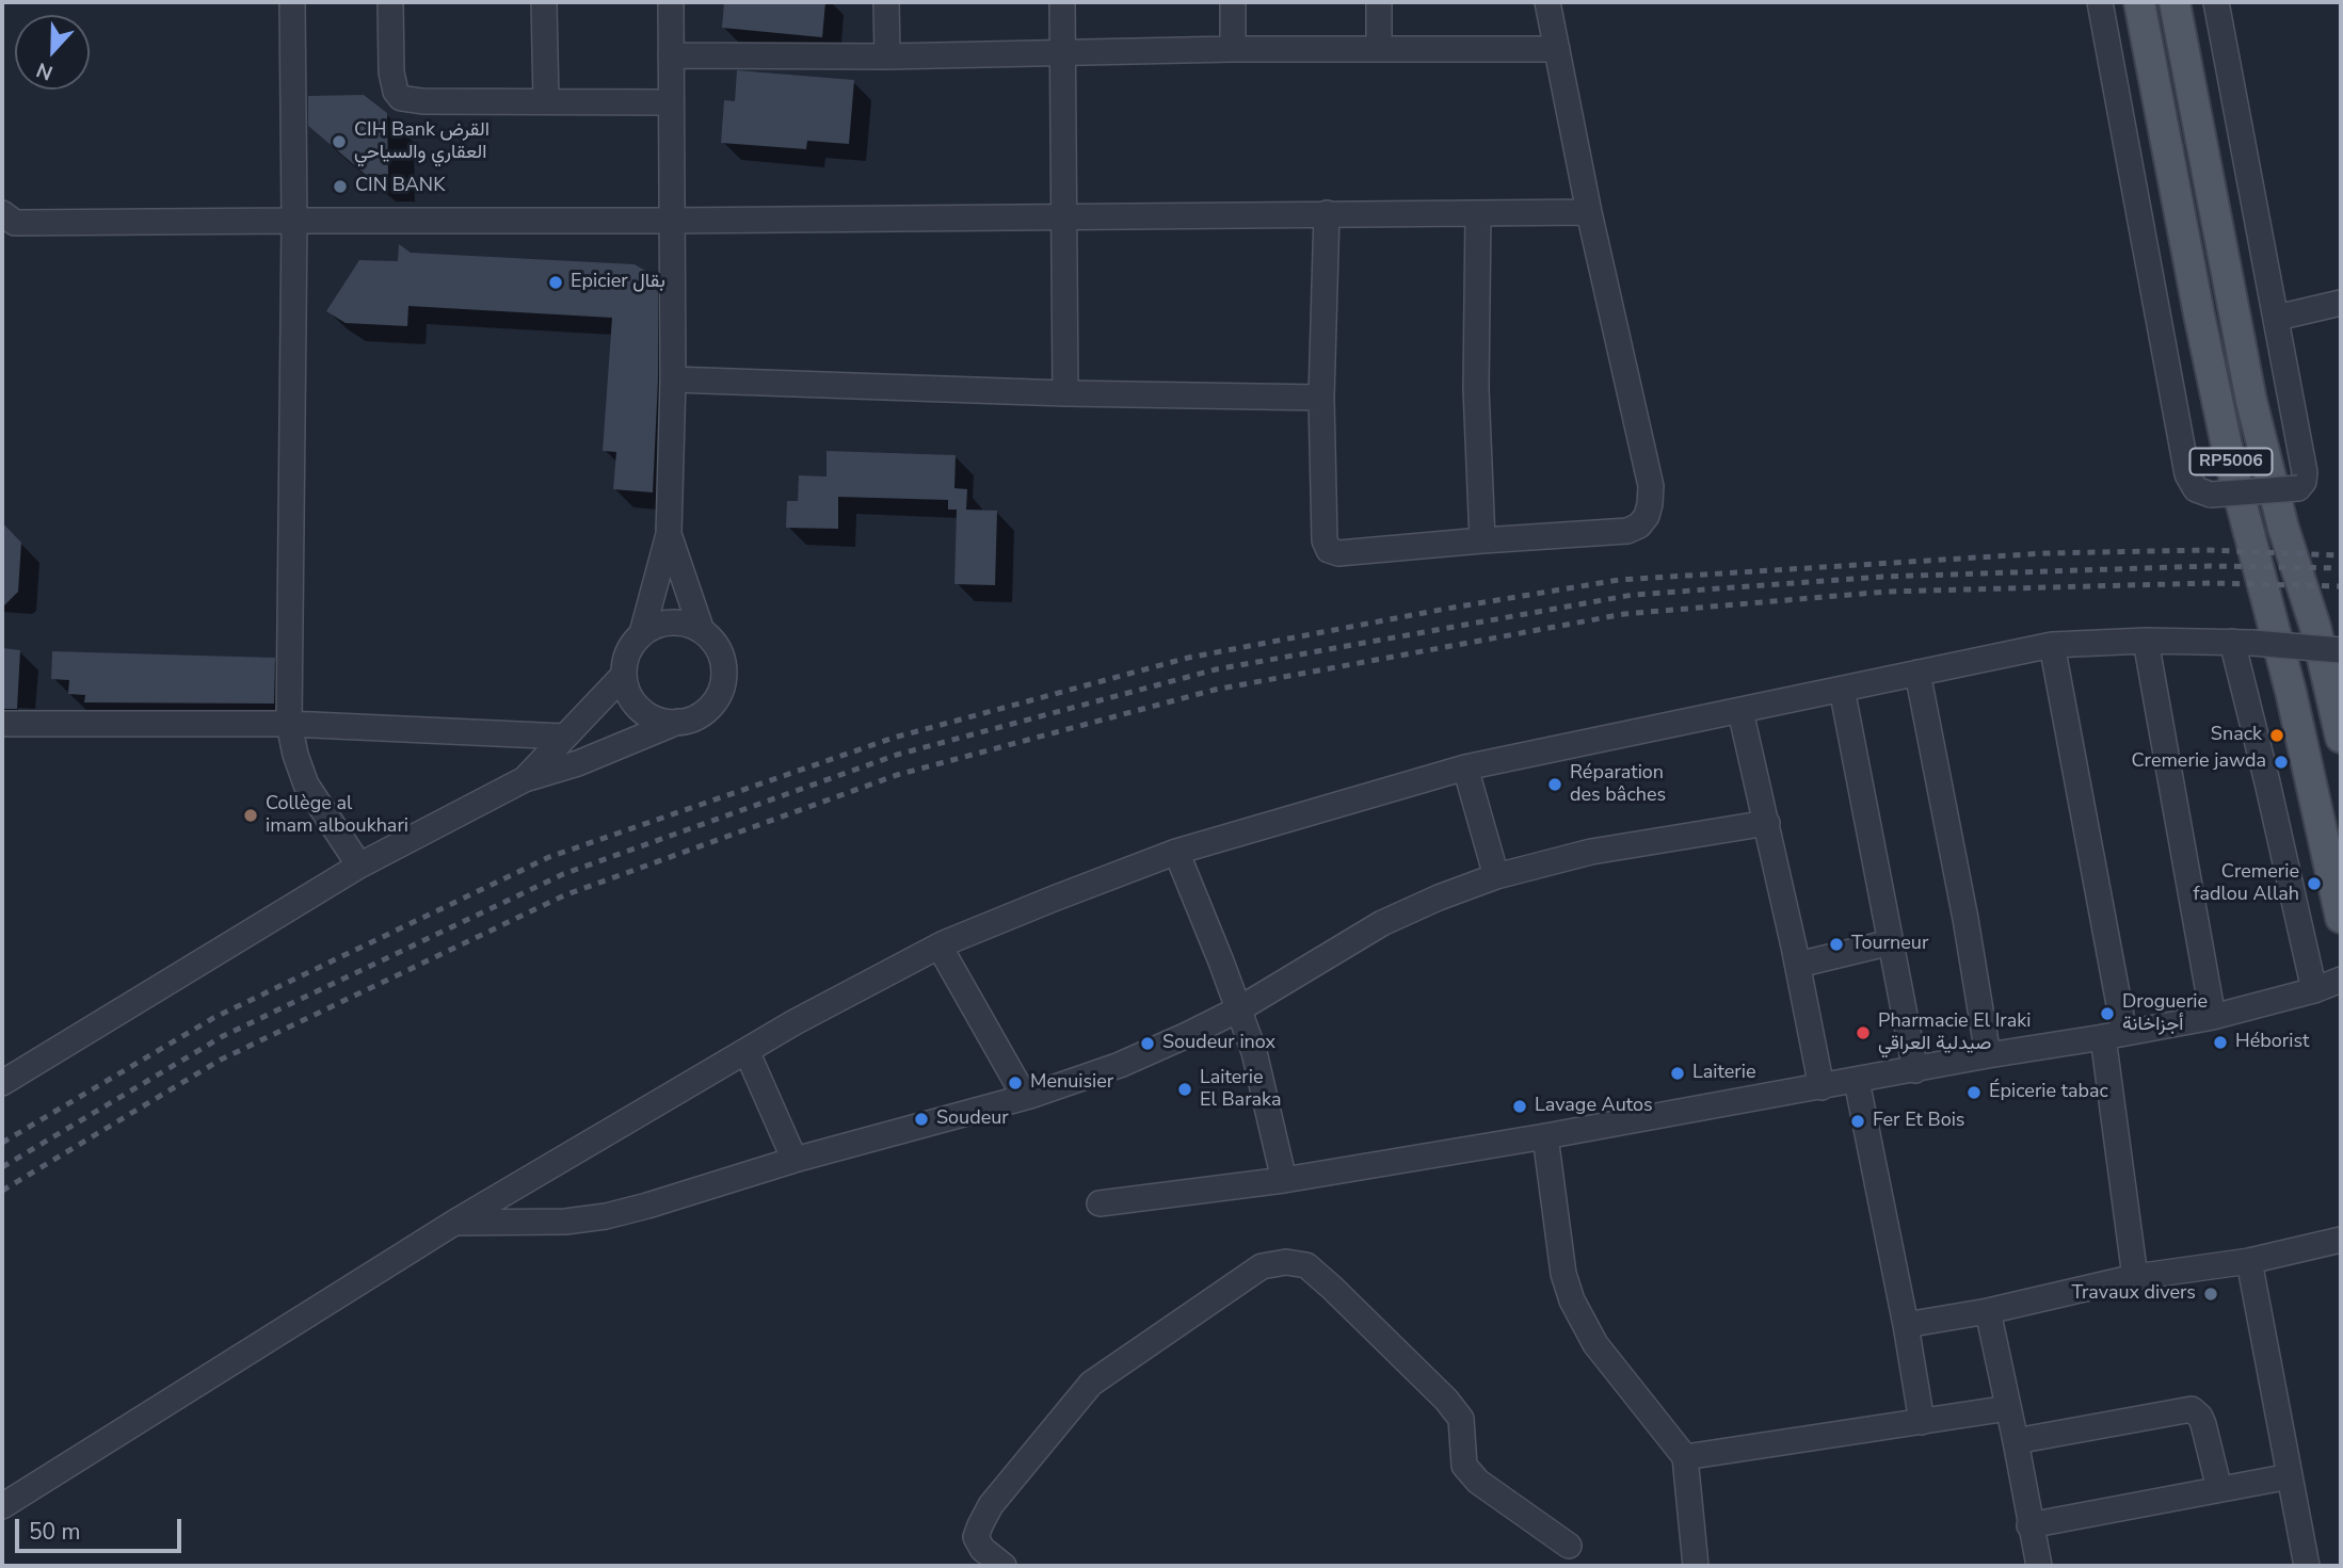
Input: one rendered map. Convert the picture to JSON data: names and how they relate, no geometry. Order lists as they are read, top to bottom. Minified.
{"streets":{"main road":["RP5006"]},"places":["CIH Bank القرض العقاري والسياحي","CIN BANK","Epicier بقال","Snack","Cremerie jawda","Réparation des bâches","Collège al imam alboukhari","Cremerie fadlou Allah","Tourneur","Droguerie أجزاخانة","Pharmacie El Iraki صيدلية العراقي","Héborist","Soudeur inox","Laiterie","Menuisier","Laiterie El Baraka","Épicerie tabac","Lavage Autos","Soudeur","Fer Et Bois","Travaux divers"],"scale_bar":"50 m","north":"bottom"}
